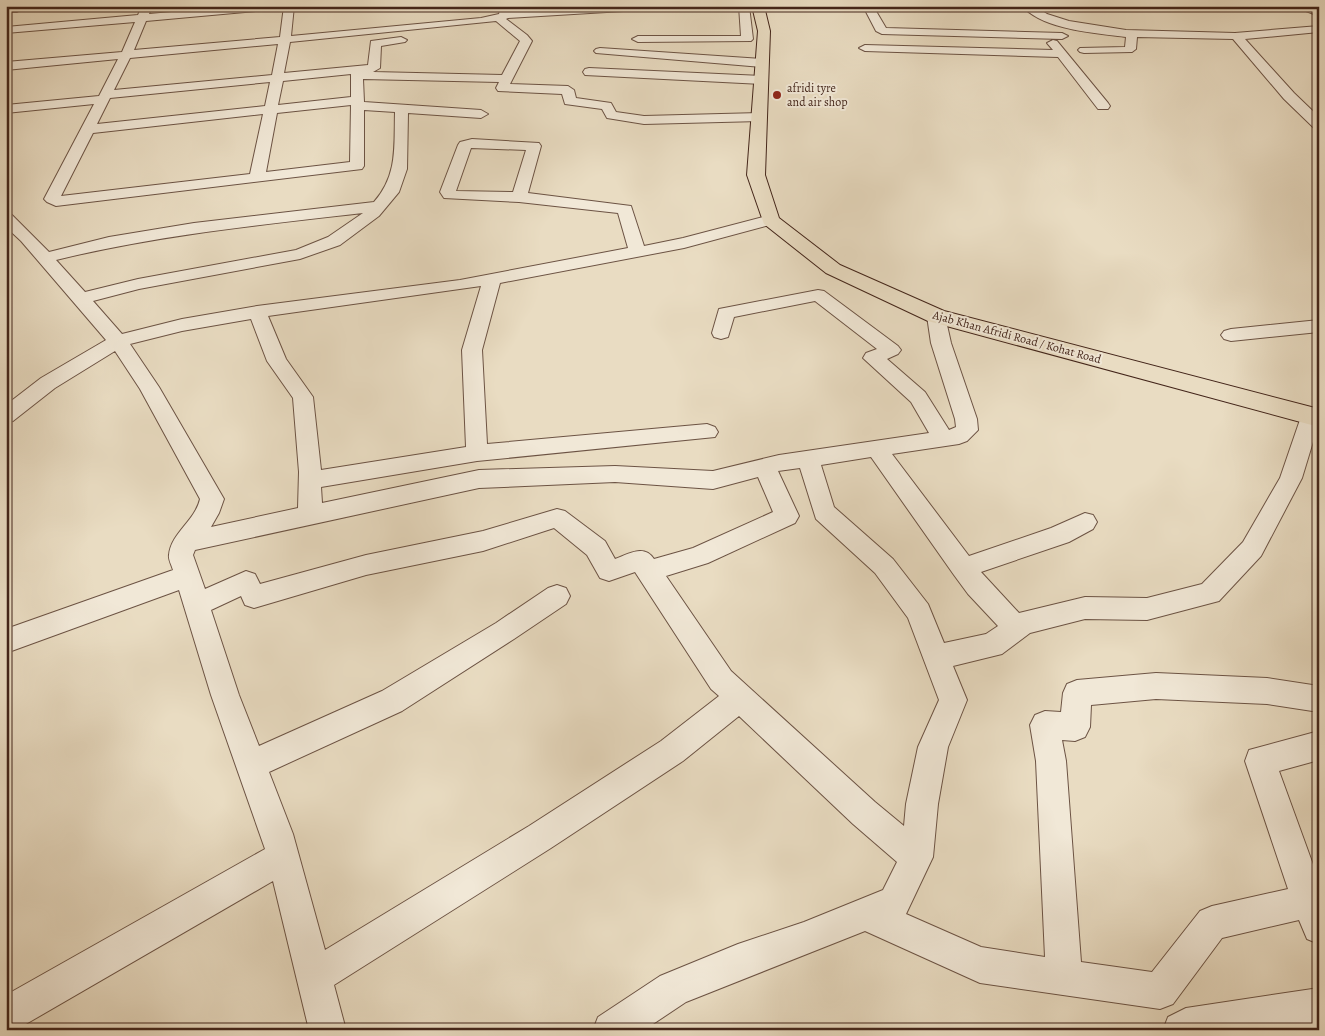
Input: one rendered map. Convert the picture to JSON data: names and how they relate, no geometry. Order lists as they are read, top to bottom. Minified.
{"streets":{"main road":["Ajab Khan Afridi Road / Kohat Road"]},"places":["afridi tyre and air shop"]}
